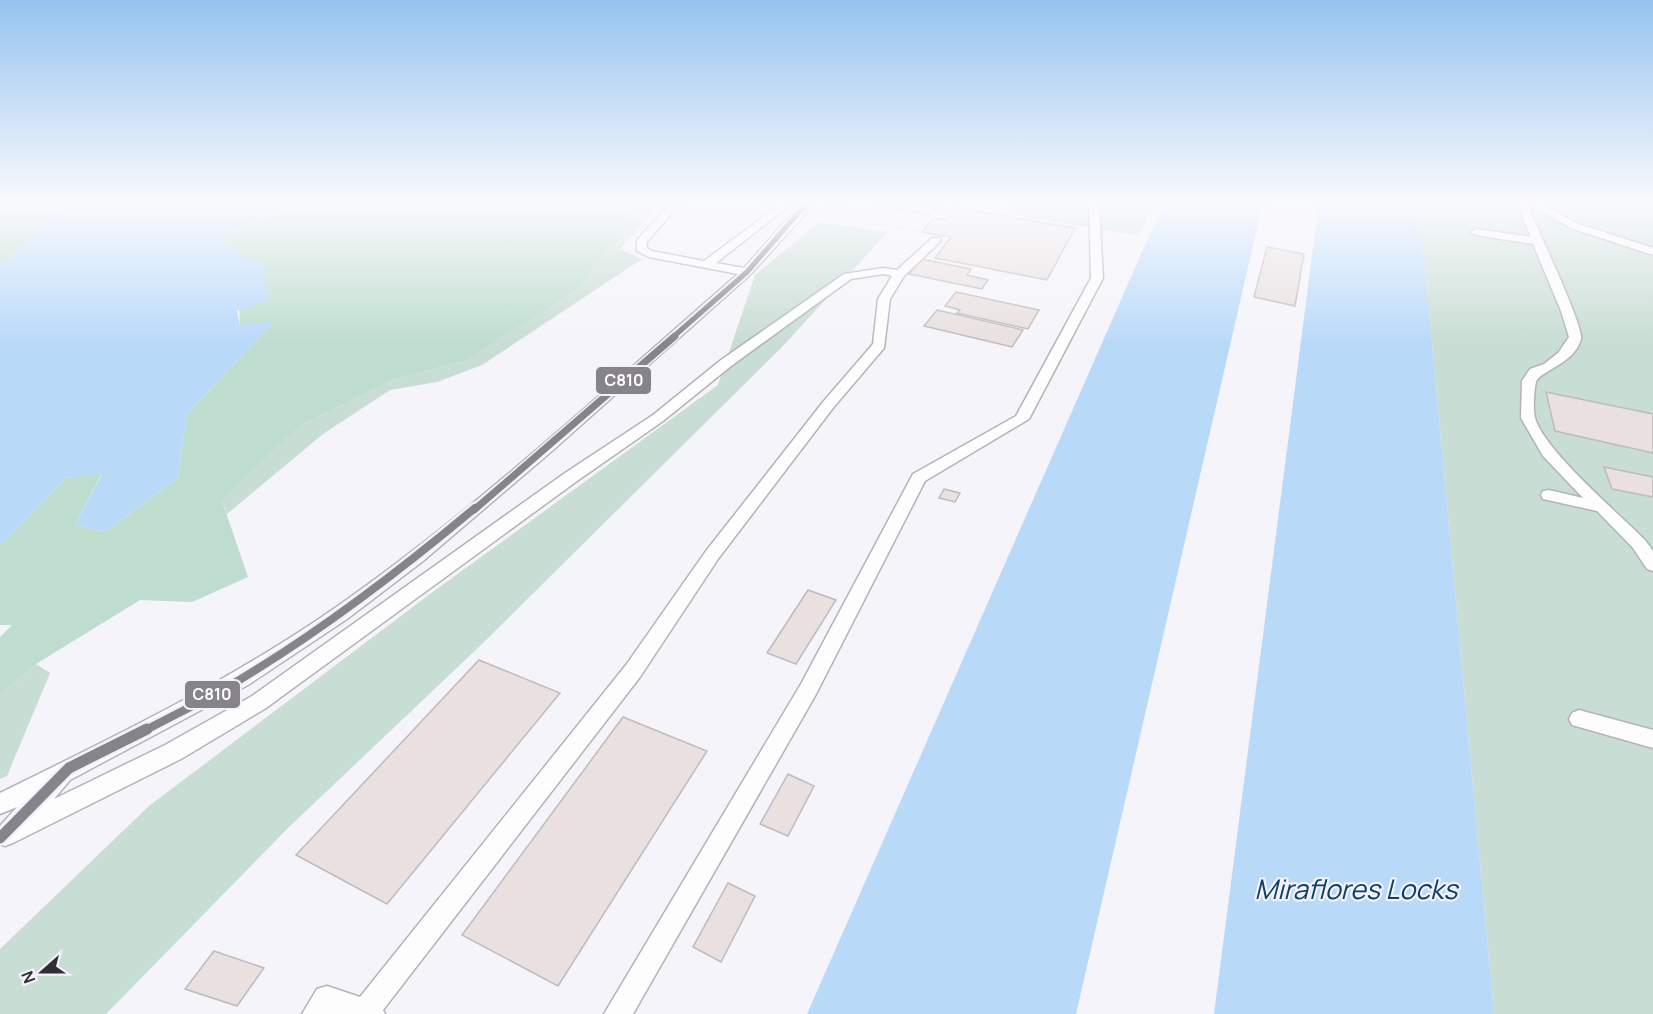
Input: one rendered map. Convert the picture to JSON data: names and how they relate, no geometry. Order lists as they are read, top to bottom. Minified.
{"water":["Miraflores Locks"],"lines":["transit line C810"],"north":"left"}
